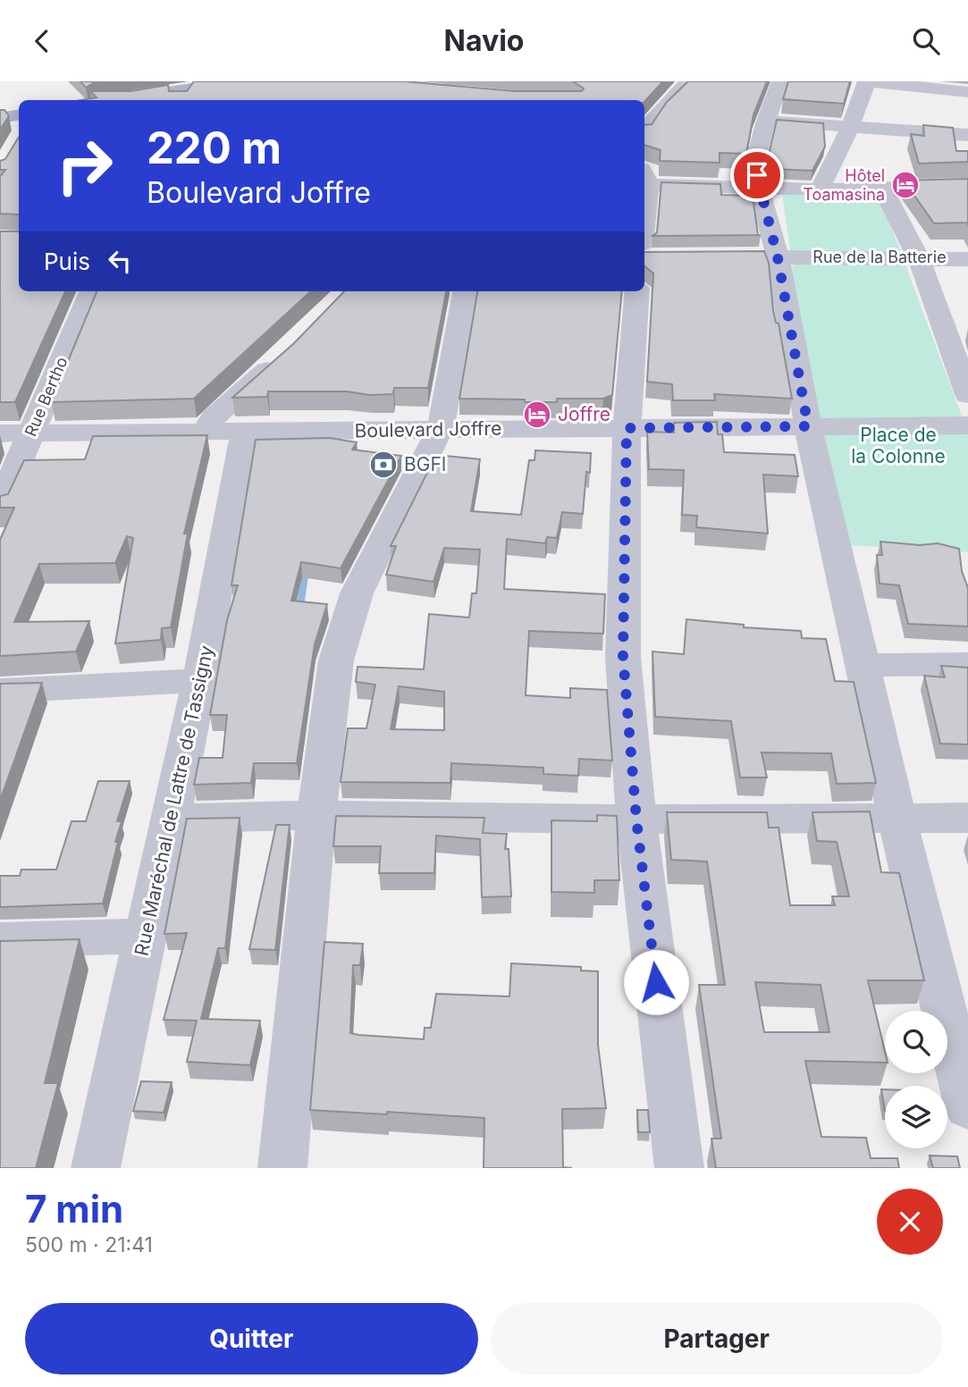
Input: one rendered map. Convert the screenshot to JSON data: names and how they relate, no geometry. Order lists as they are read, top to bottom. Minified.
{"streets":{"street":["Rue de la Batterie","Rue Bertho","Boulevard Joffre","Rue Maréchal de Lattre de Tassigny"]},"crossings":[["Rue Bertho","Boulevard Joffre"],["Boulevard Joffre","Rue Maréchal de Lattre de Tassigny"]],"parks":["Place de la Colonne"],"places":{"hotel":["Hôtel Toamasina","Joffre"],"bank":["BGFI"]},"page":{"header":"Navio","turn":["220 m","Boulevard Joffre"],"then":"Puis","heading":["7 min","500 m · 21:41"],"buttons":["Quitter","Partager"]}}
